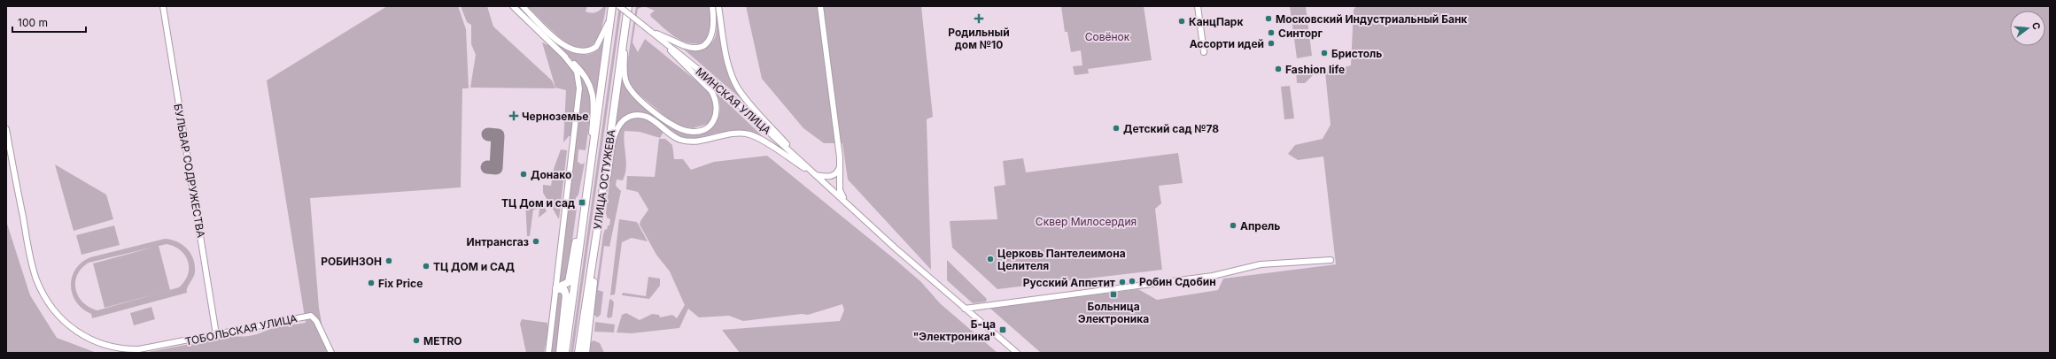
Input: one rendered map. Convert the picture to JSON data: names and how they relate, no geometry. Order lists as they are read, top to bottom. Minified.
{"streets":{"main road":["УЛИЦА ОСТУЖЕВА"],"street":["МИНСКАЯ УЛИЦА","БУЛЬВАР СОДРУЖЕСТВА","ТОБОЛЬСКАЯ УЛИЦА"]},"crossings":[["БУЛЬВАР СОДРУЖЕСТВА","ТОБОЛЬСКАЯ УЛИЦА"]],"parks":["Совёнок","Сквер Милосердия"],"places":{"health":["Родильный дом №10","Черноземье"],"other":["Московский Индустриальный Банк","КанцПарк","Синторг","Ассорти идей","Бристоль","Fashion life","Детский сад №78","Донако","Апрель","Интрансгаз","Церковь Пантелеимона Целителя","РОБИНЗОН","ТЦ ДОМ и САД","Робин Сдобин","Русский Аппетит","Fix Price","METRO"],"transit":["ТЦ Дом и сад","Больница Электроника","Б-ца \"Электроника\""]},"scale_bar":"100 m","north":"right"}
